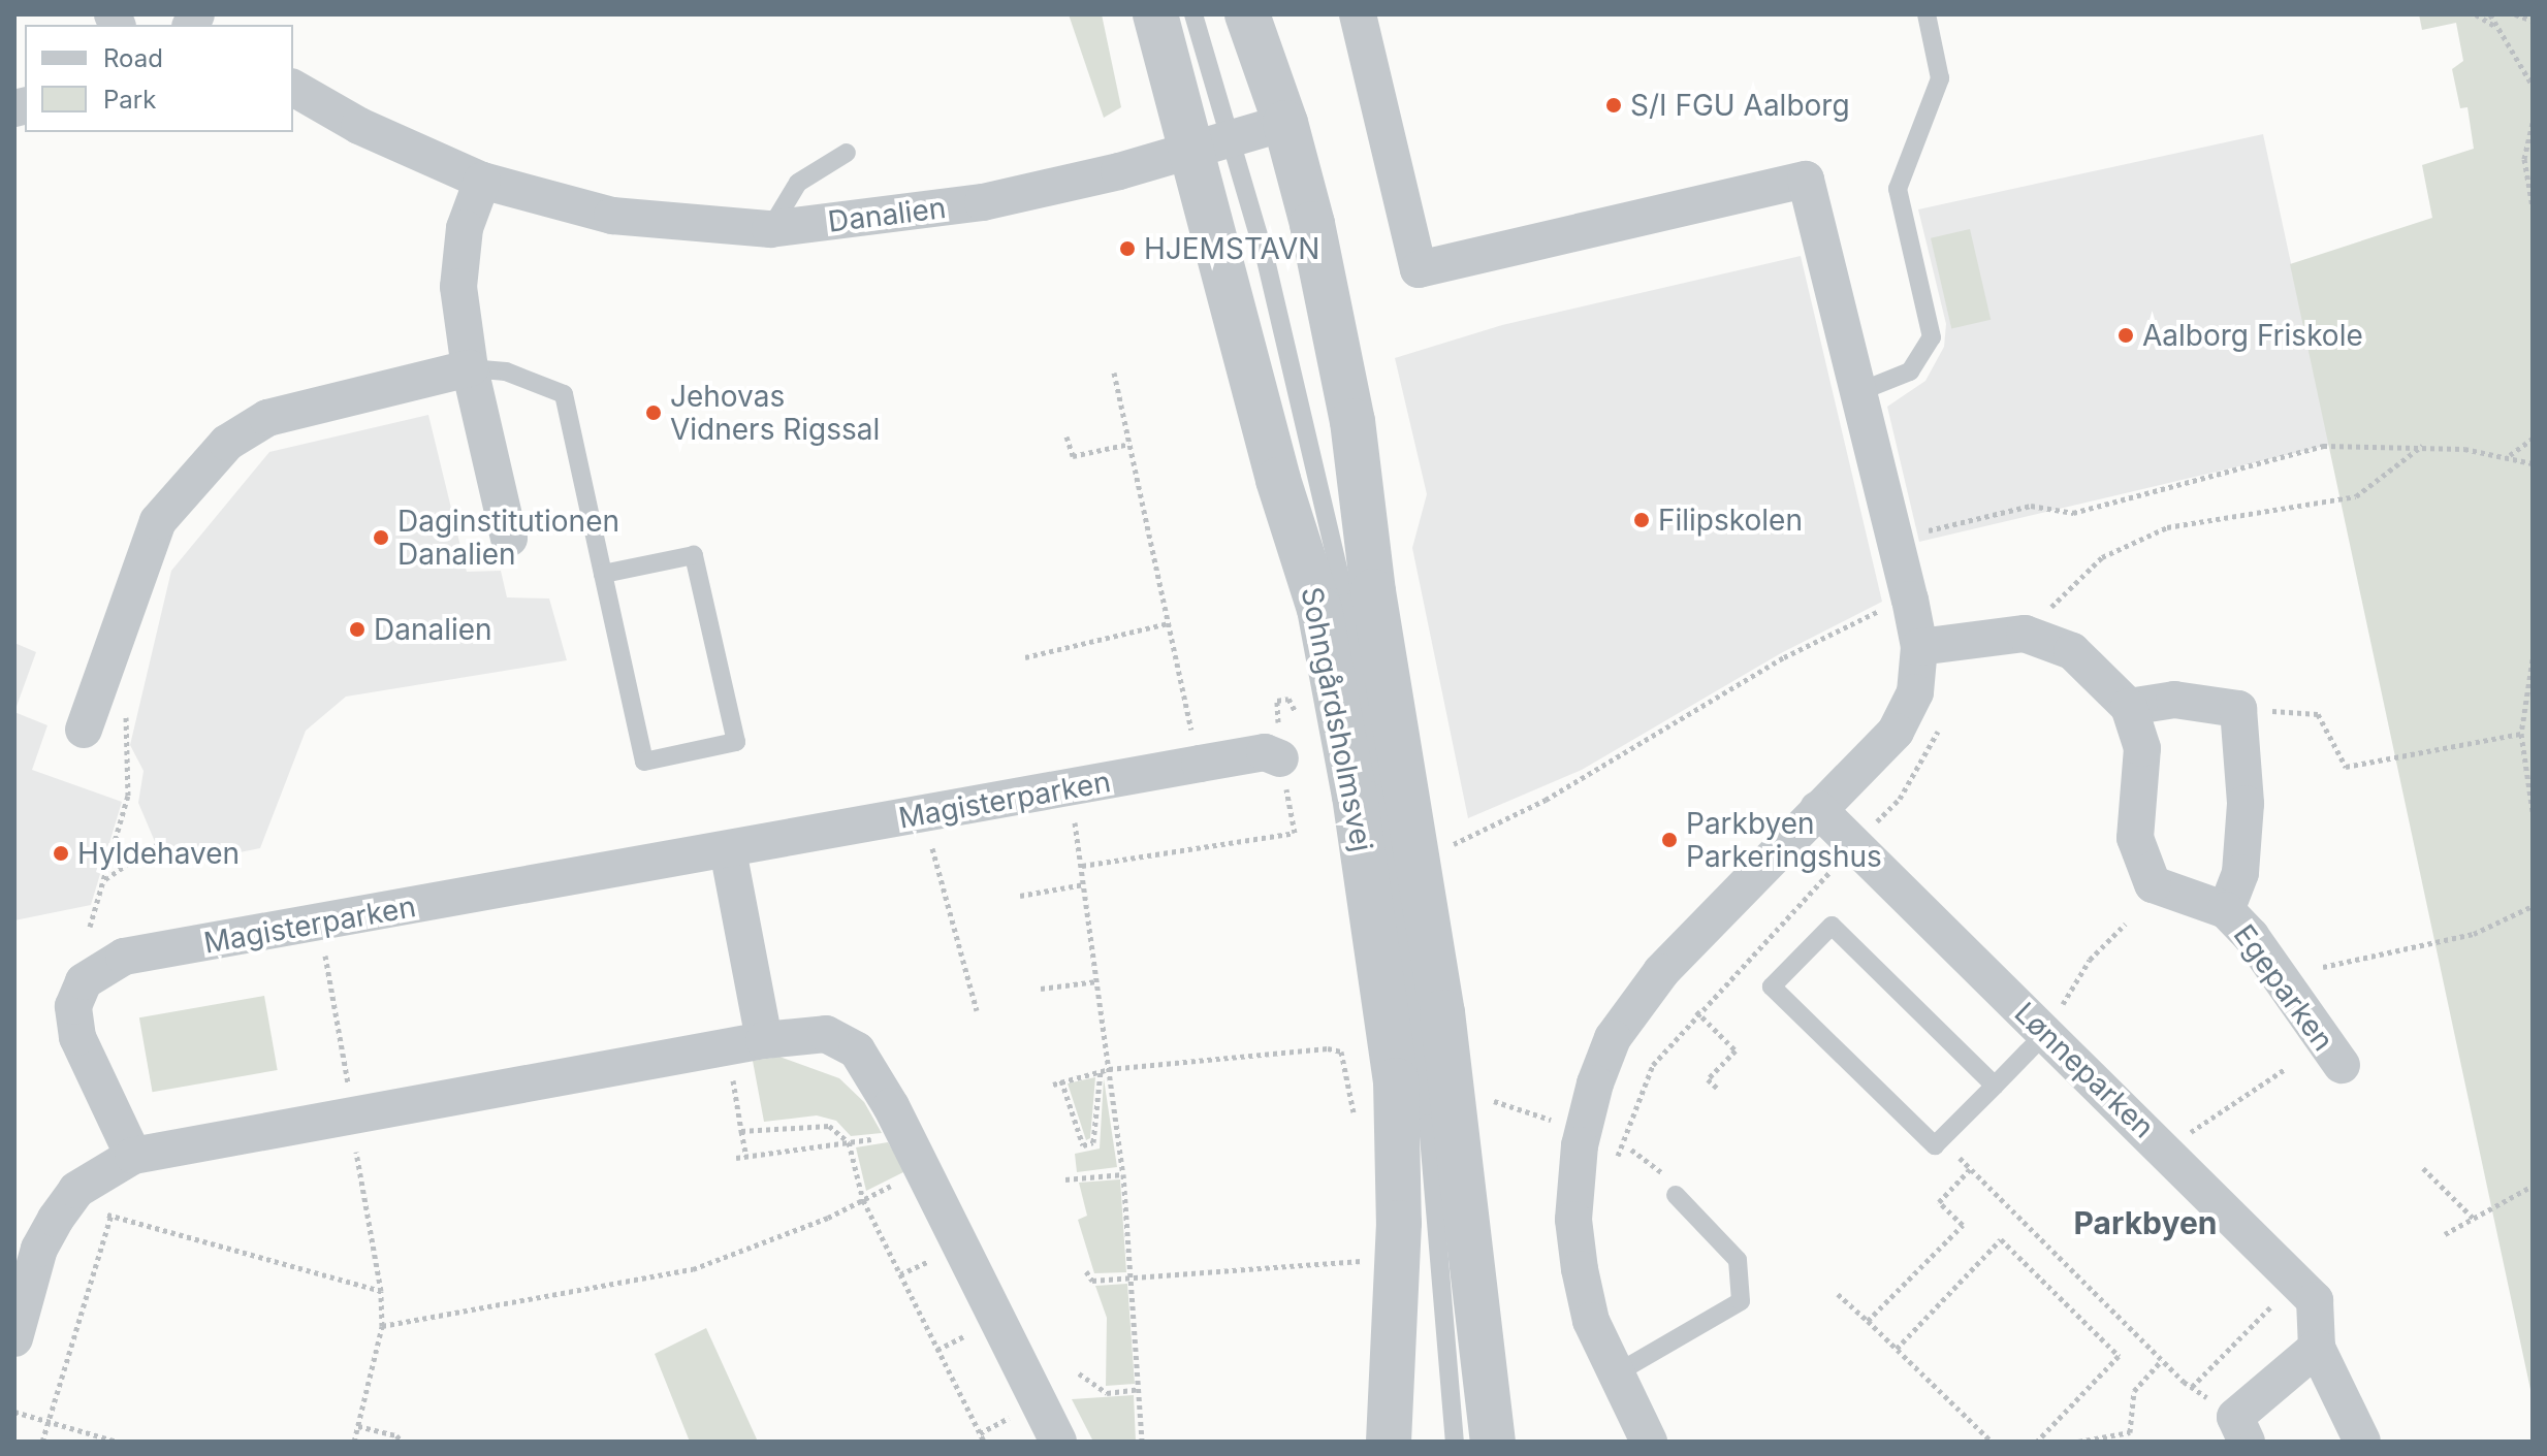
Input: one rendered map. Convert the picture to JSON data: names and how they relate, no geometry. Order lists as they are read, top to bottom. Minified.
{"streets":{"street":["Danalien","Sohngårdsholmsvej","Magisterparken","Egeparken","Lønneparken"]},"crossings":[["Danalien","Sohngårdsholmsvej"]],"districts":["Parkbyen"],"places":["S/I FGU Aalborg","HJEMSTAVN","Aalborg Friskole","Jehovas Vidners Rigssal","Filipskolen","Daginstitutionen Danalien","Danalien","Parkbyen Parkeringshus","Hyldehaven"],"legend":["Road","Park"]}
